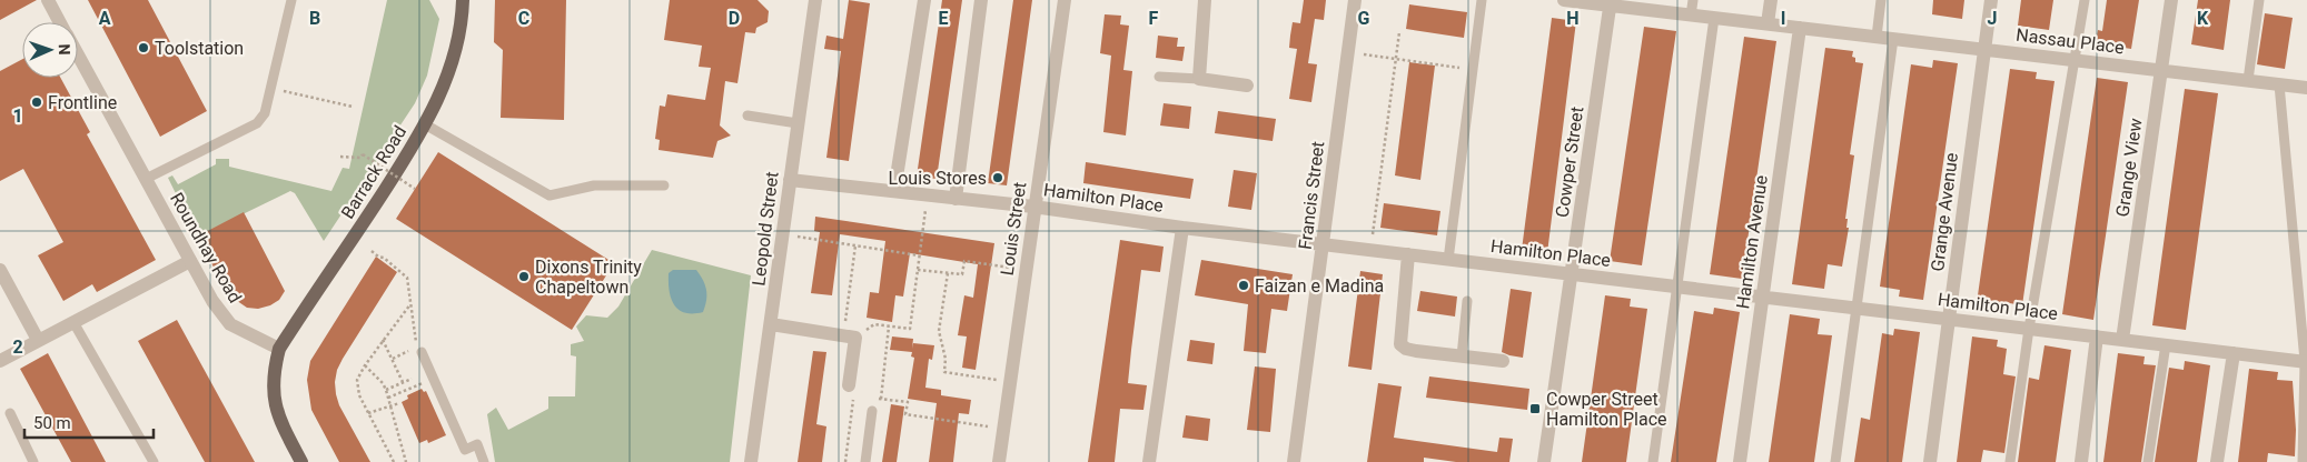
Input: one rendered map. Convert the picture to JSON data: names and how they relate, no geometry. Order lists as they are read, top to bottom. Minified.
{"streets":{"main road":["Barrack Road"],"street":["Nassau Place","Cowper Street","Grange View","Francis Street","Hamilton Place","Grange Avenue","Leopold Street","Louis Street","Hamilton Avenue","Roundhay Road"]},"crossings":[["Nassau Place","Cowper Street"],["Nassau Place","Grange View"],["Nassau Place","Grange Avenue"],["Nassau Place","Hamilton Avenue"],["Cowper Street","Hamilton Place"],["Grange View","Hamilton Place"],["Barrack Road","Roundhay Road"],["Francis Street","Hamilton Place"],["Hamilton Place","Grange Avenue"],["Hamilton Place","Leopold Street"],["Hamilton Place","Louis Street"],["Hamilton Place","Hamilton Avenue"]],"places":{"other":["Toolstation","Frontline","Louis Stores","Dixons Trinity Chapeltown","Faizan e Madina"],"transit":["Cowper Street Hamilton Place"]},"scale_bar":"50 m","north":"right","grid":{"columns":["A","B","C","D","E","F","G","H","I","J","K"],"rows":["1","2"]}}
